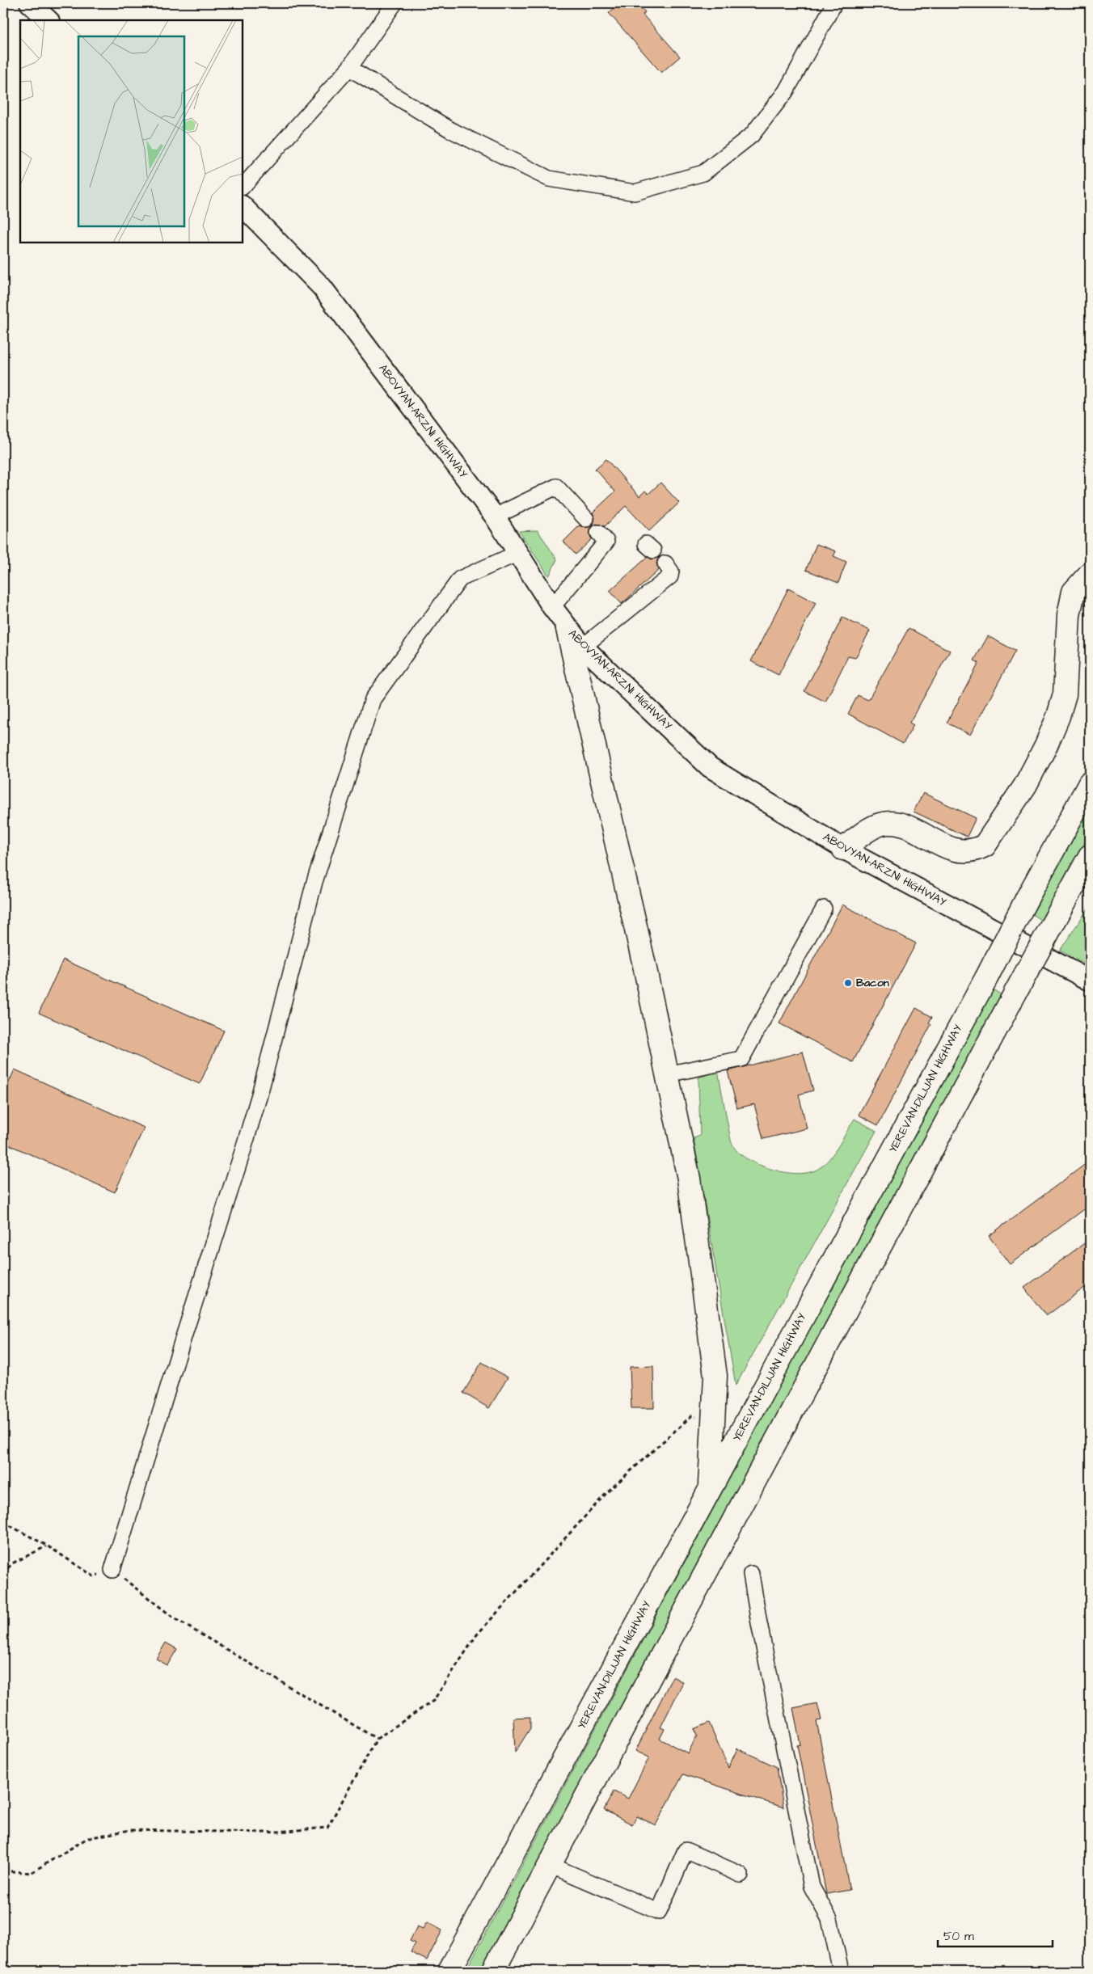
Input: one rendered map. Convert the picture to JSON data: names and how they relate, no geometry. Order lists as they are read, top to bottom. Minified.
{"streets":{"highway":["YEREVAN-DILIJAN HIGHWAY"],"main road":["ABOVYAN-ARZNI HIGHWAY"]},"places":["Bacon"],"scale_bar":"50 m"}
